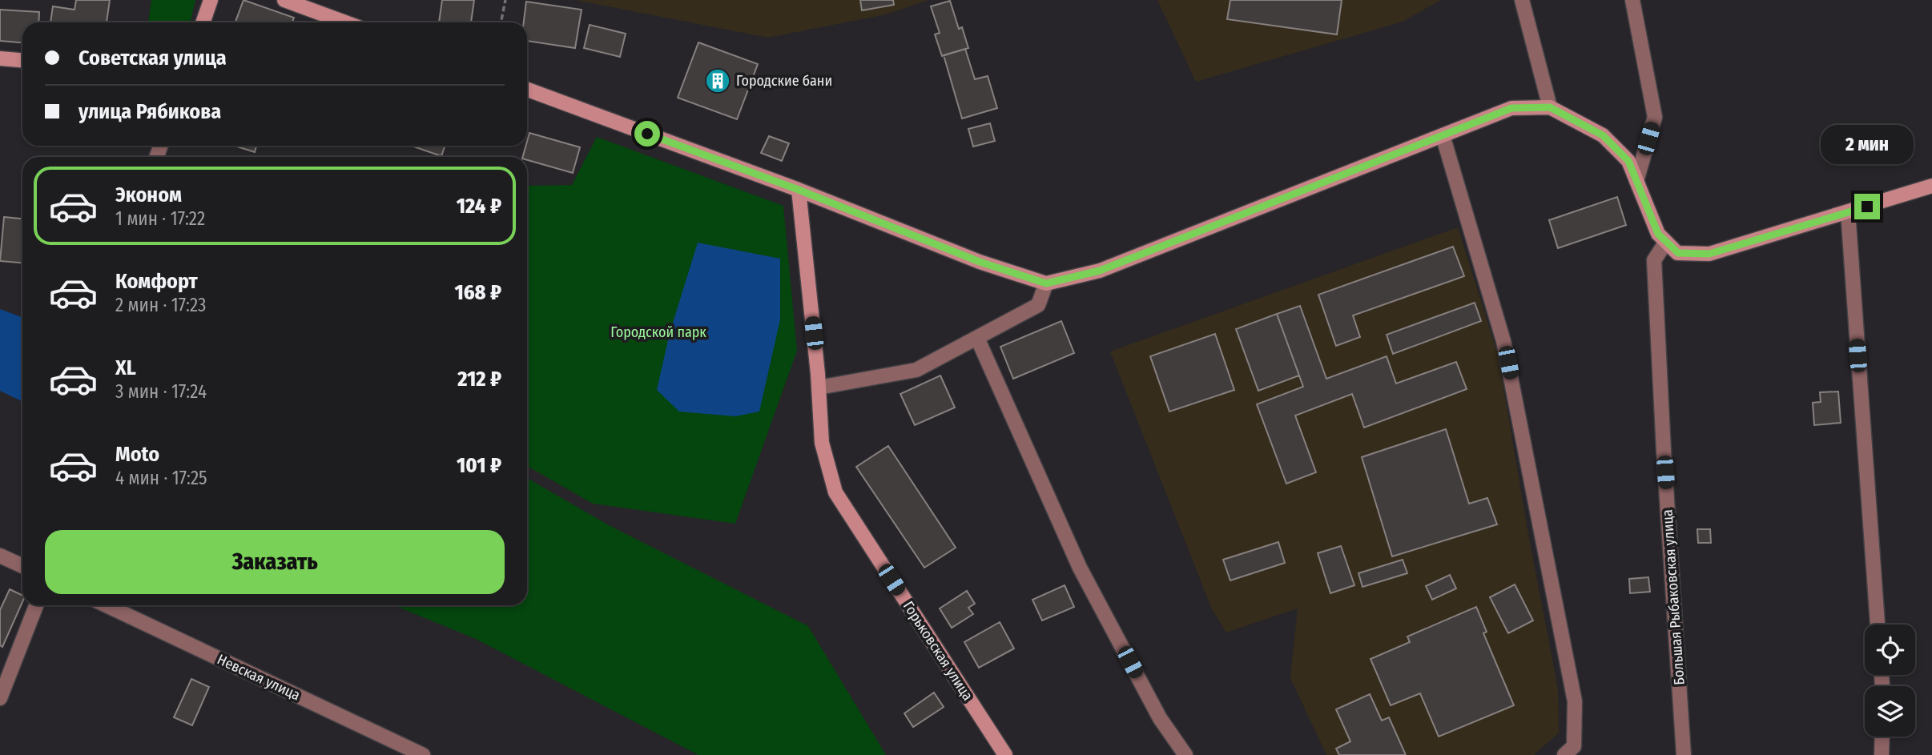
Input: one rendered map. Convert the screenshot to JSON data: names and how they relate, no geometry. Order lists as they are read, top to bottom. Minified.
{"streets":{"main road":["Горьковская улица"],"street":["Большая Рыбаковская улица","Невская улица"]},"parks":["Городской парк"],"places":{"building":["Городские бани"]},"page":{"banner":["Советская улица","улица Рябикова"],"bubble":"2 мин","list":[{"name":"Эконом","note":"1 мин · 17:22","value":"124 ₽"},{"name":"Комфорт","note":"2 мин · 17:23","value":"168 ₽"},{"name":"XL","note":"3 мин · 17:24","value":"212 ₽"},{"name":"Moto","note":"4 мин · 17:25","value":"101 ₽"}],"buttons":"Заказать"}}
